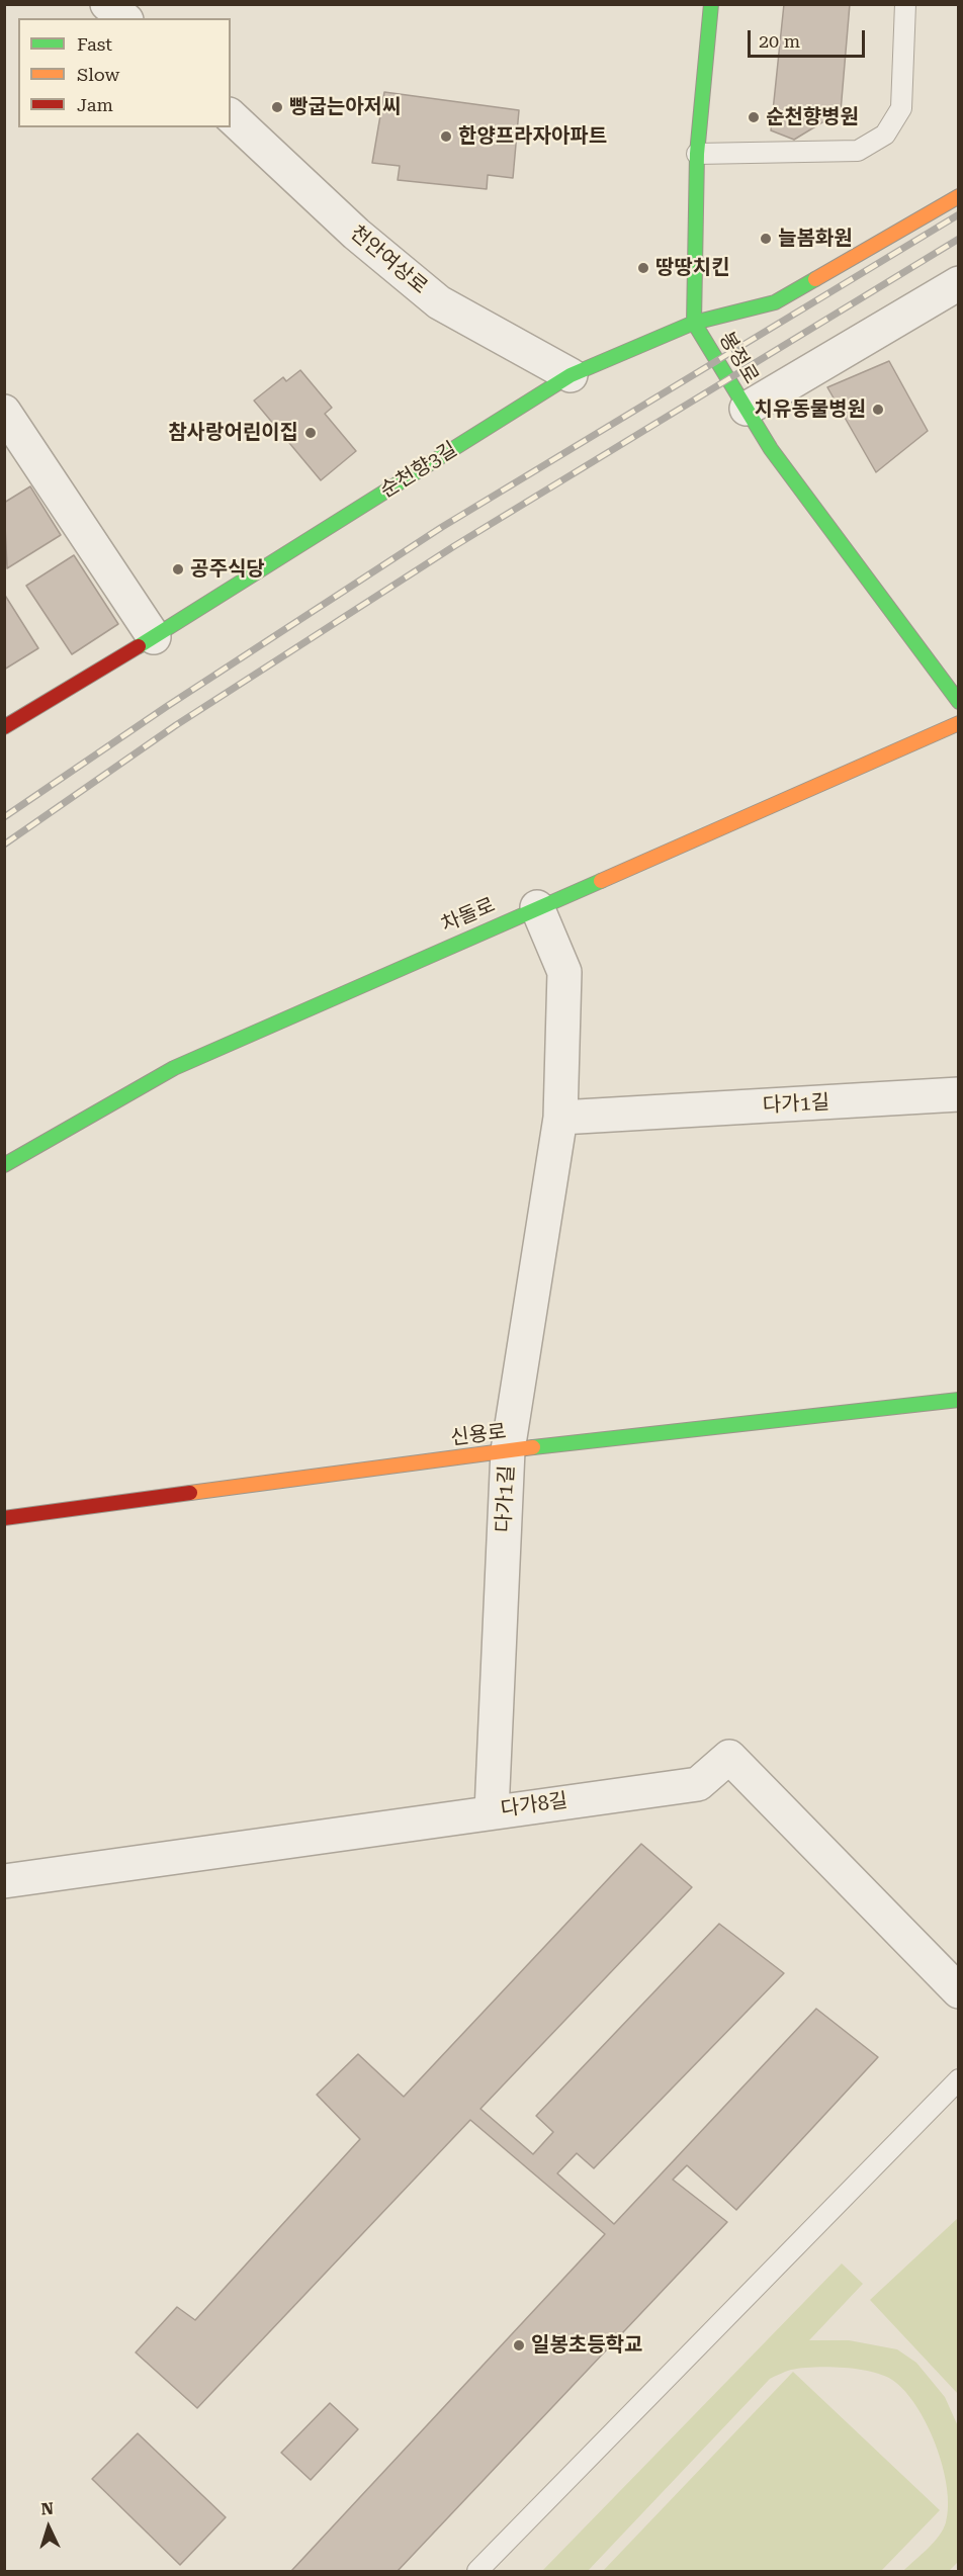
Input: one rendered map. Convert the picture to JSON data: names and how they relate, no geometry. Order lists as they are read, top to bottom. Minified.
{"streets":{"street":["천안여상로","봉정로","순천향3길","차돌로","다가1길","신용로","다가8길"]},"crossings":[["천안여상로","순천향3길"],["봉정로","순천향3길"],["차돌로","다가1길"],["다가1길","신용로"],["다가1길","다가8길"]],"places":["빵굽는아저씨","순천향병원","한양프라자아파트","늘봄화원","땅땅치킨","치유동물병원","참사랑어린이집","공주식당","일봉초등학교"],"legend":["Fast","Slow","Jam"],"scale_bar":"20 m","north":"top"}
